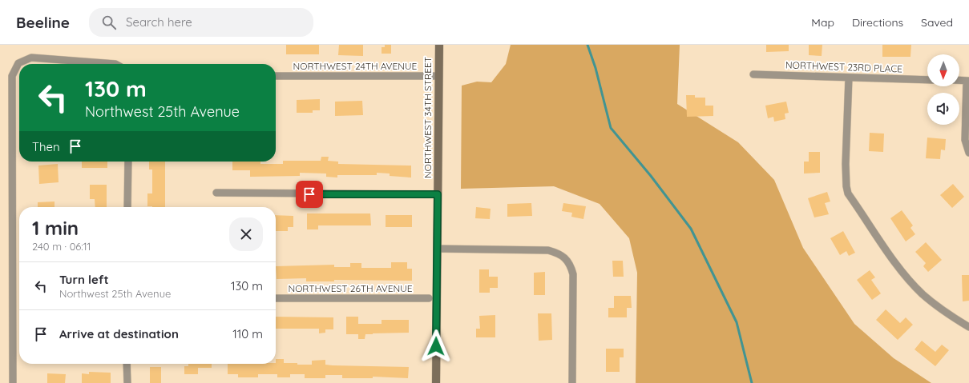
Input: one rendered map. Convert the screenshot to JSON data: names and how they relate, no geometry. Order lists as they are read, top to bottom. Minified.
{"streets":{"main road":["NORTHWEST 34TH STREET"],"street":["NORTHWEST 24TH AVENUE","NORTHWEST 23RD PLACE","NORTHWEST 26TH AVENUE"]},"crossings":[["NORTHWEST 24TH AVENUE","NORTHWEST 34TH STREET"]],"north":"bottom","page":{"header":"Beeline","search":"Search here","nav":["Map","Directions","Saved"],"turn":["130 m","Northwest 25th Avenue"],"then":"Then","heading":["1 min","240 m · 06:11"],"list":[{"name":"Turn left","note":"Northwest 25th Avenue","value":"130 m"},{"name":"Arrive at destination","value":"110 m"}]}}
